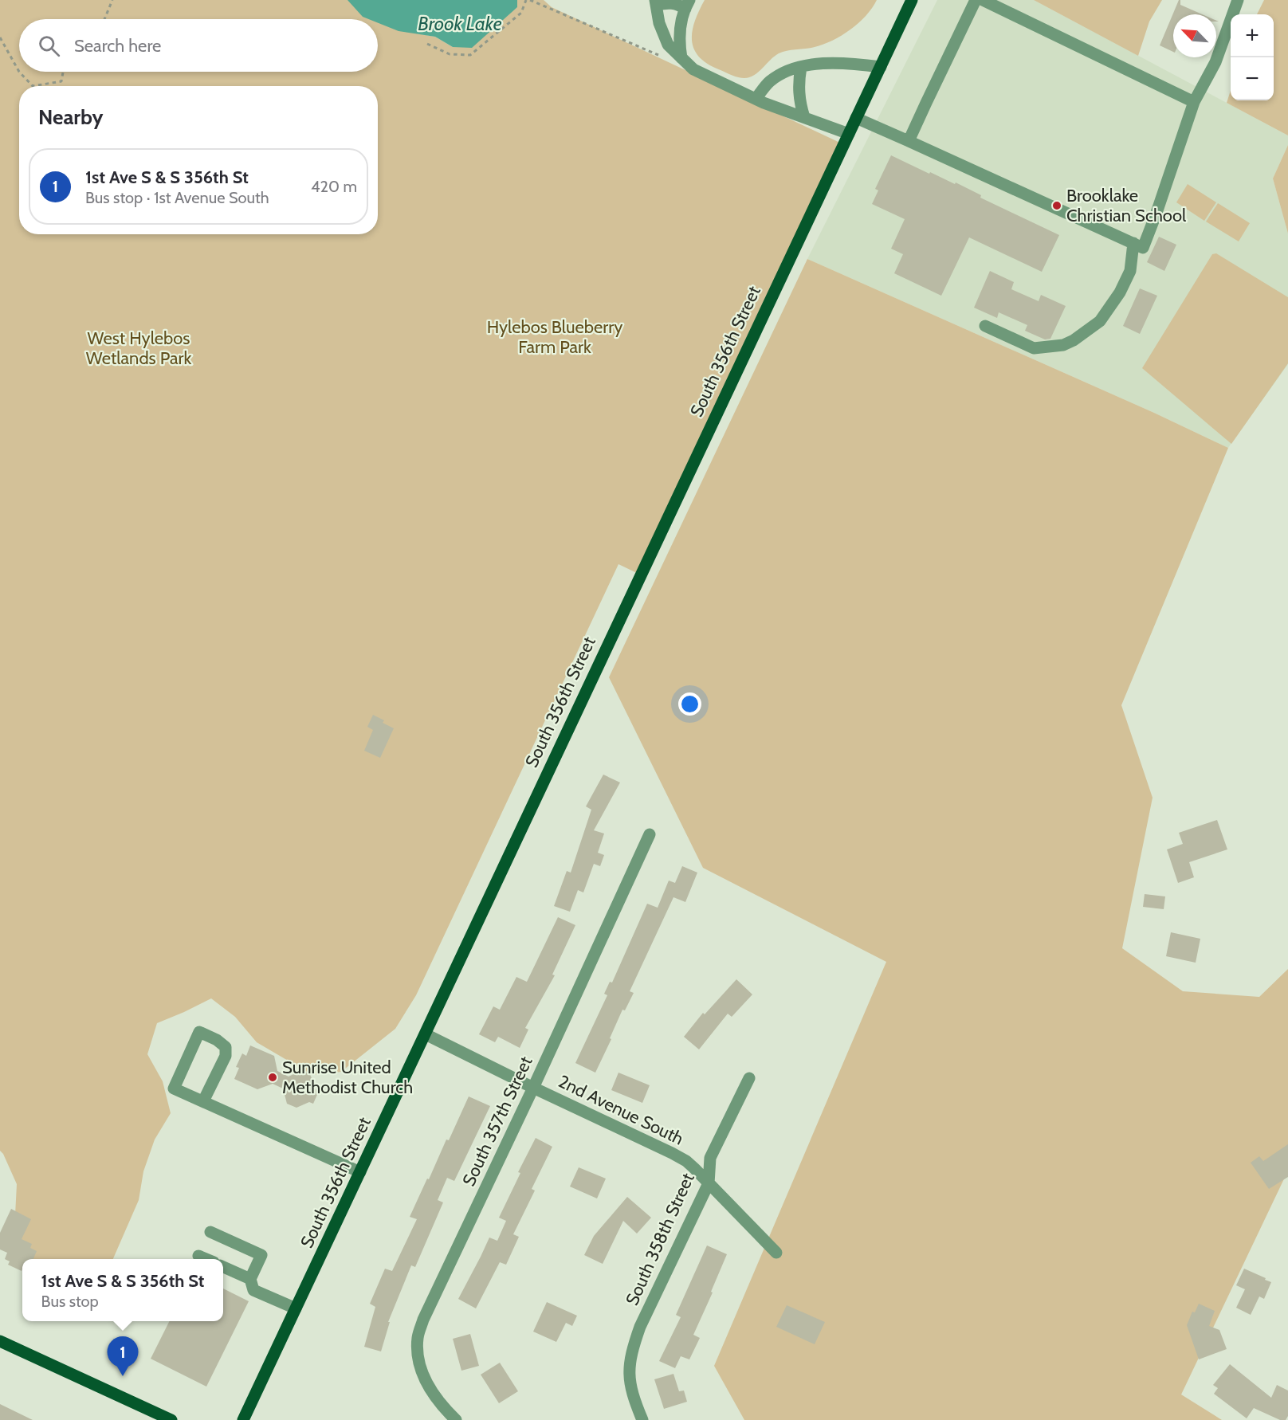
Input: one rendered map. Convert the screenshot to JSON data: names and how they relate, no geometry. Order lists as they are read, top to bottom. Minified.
{"streets":{"main road":["South 356th Street"],"street":["2nd Avenue South","South 357th Street","South 358th Street"]},"crossings":[["South 356th Street","2nd Avenue South"],["2nd Avenue South","South 357th Street"],["2nd Avenue South","South 358th Street"]],"water":["Brook Lake"],"parks":["Hylebos Blueberry Farm Park","West Hylebos Wetlands Park"],"places":["Brooklake Christian School","Sunrise United Methodist Church"],"north":"top left","page":{"map_buttons":["+","−"],"search":"Search here","heading":"Nearby","list":[{"mark":"1","name":"1st Ave S & S 356th St","note":"Bus stop · 1st Avenue South","value":"420 m"}],"popup":["1st Ave S & S 356th St","Bus stop"],"pins":"1"}}
